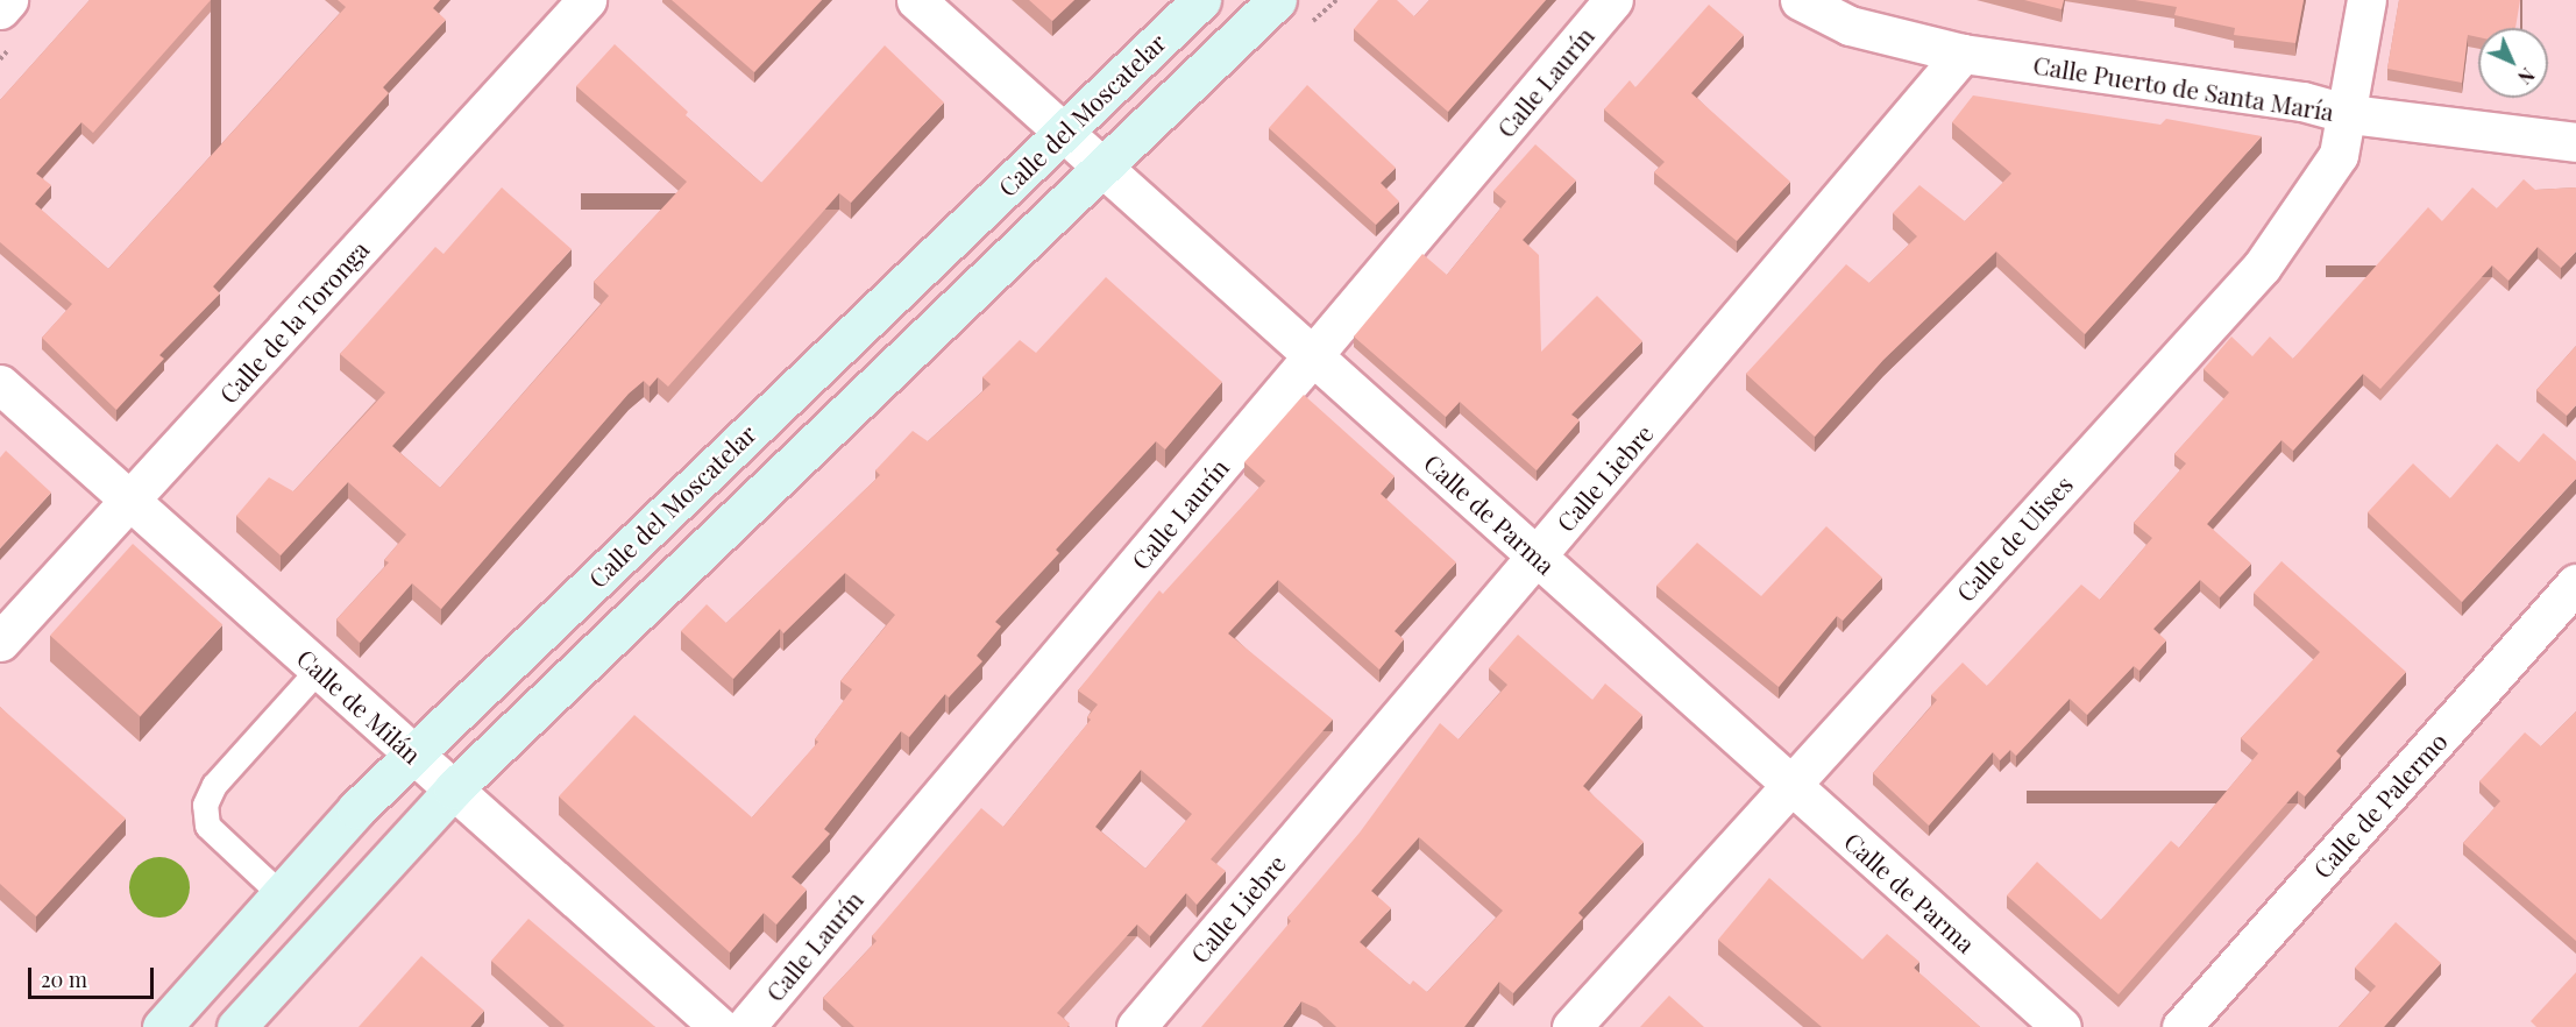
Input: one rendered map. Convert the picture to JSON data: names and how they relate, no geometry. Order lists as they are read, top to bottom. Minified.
{"streets":{"street":["Calle Laurín","Calle Puerto de Santa María","Calle del Moscatelar","Calle de la Toronga","Calle Liebre","Calle de Parma","Calle de Ulises","Calle de Milán","Calle de Palermo"]},"crossings":[["Calle Laurín","Calle de Parma"],["Calle Puerto de Santa María","Calle Liebre"],["Calle Puerto de Santa María","Calle de Ulises"],["Calle del Moscatelar","Calle de Parma"],["Calle del Moscatelar","Calle de Milán"],["Calle de la Toronga","Calle de Milán"],["Calle Liebre","Calle de Parma"],["Calle de Parma","Calle de Ulises"]],"scale_bar":"20 m","north":"bottom right"}
